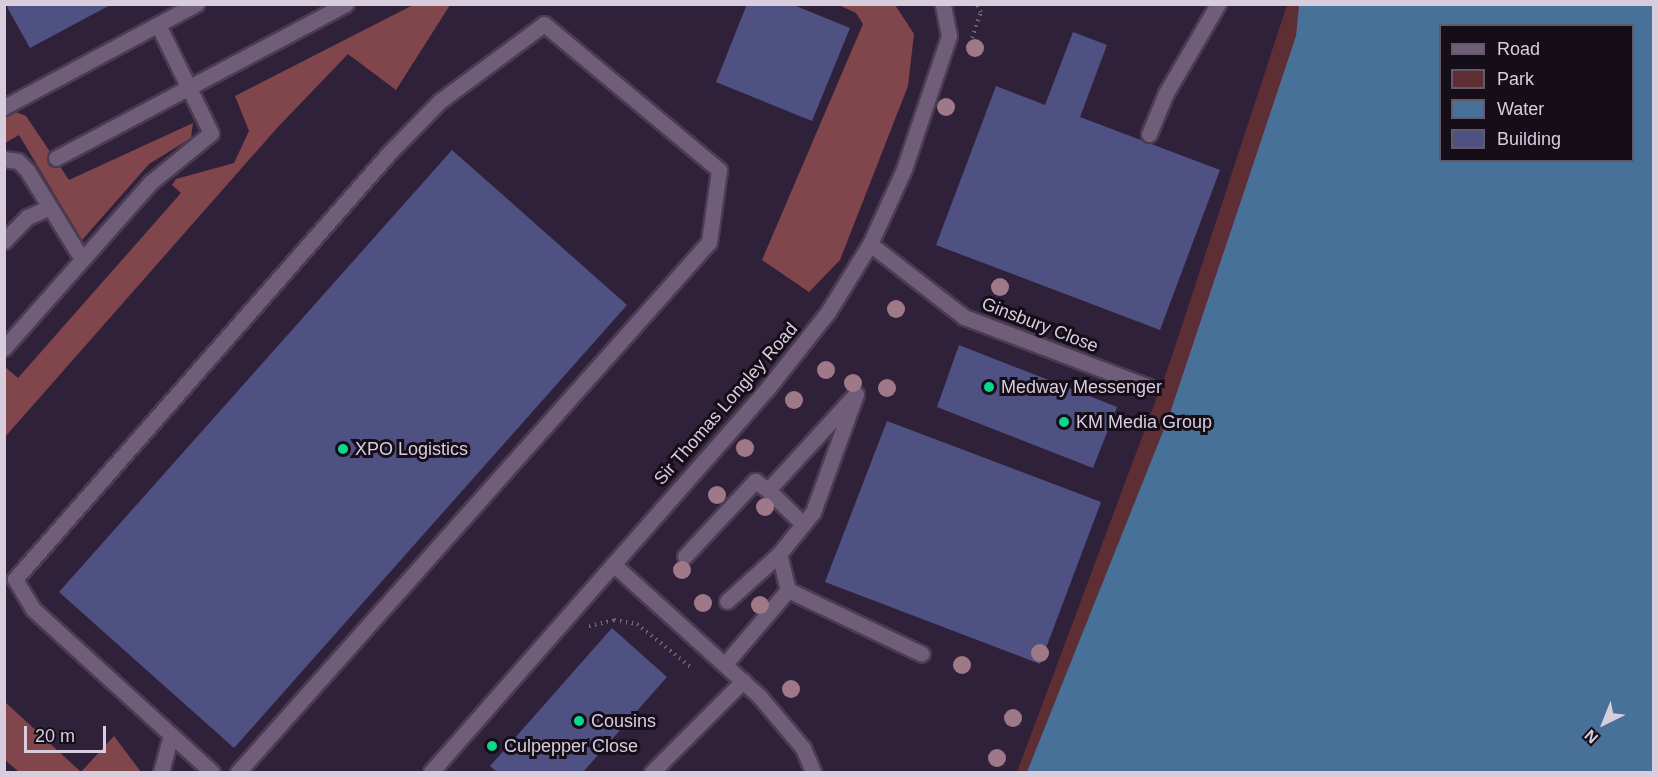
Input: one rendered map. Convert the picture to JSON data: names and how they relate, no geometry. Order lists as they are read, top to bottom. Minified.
{"streets":{"street":["Ginsbury Close","Sir Thomas Longley Road"]},"crossings":[["Ginsbury Close","Sir Thomas Longley Road"]],"places":["Medway Messenger","KM Media Group","XPO Logistics","Cousins","Culpepper Close"],"legend":["Road","Park","Water","Building"],"scale_bar":"20 m","north":"bottom left"}
